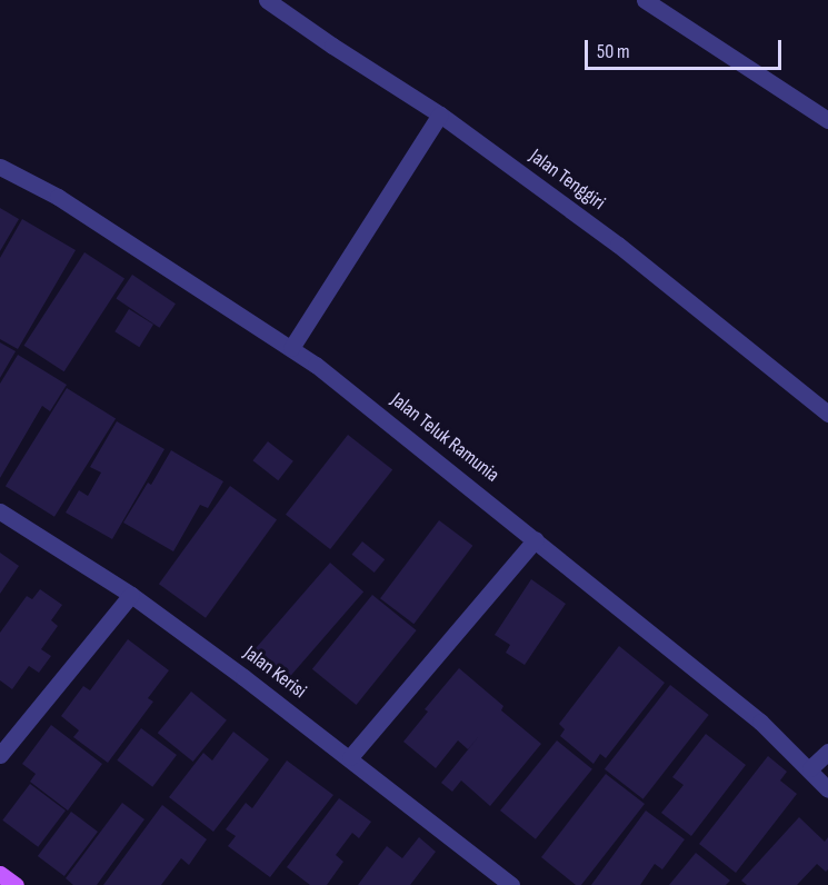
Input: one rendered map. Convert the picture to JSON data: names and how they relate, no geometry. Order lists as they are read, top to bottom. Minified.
{"streets":{"street":["Jalan Tenggiri","Jalan Teluk Ramunia","Jalan Kerisi"]},"scale_bar":"50 m"}
